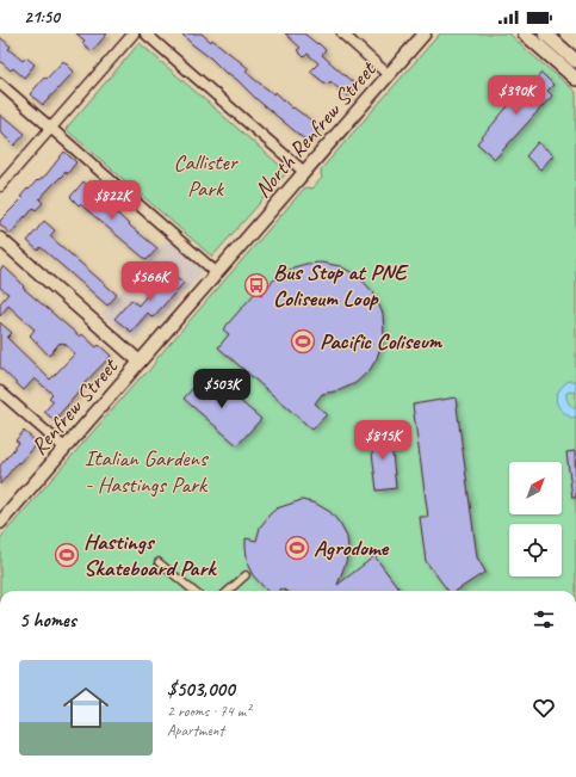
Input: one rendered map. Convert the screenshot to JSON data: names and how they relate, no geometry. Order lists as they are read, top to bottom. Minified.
{"streets":{"street":["North Renfrew Street","Renfrew Street"]},"crossings":[["North Renfrew Street","Renfrew Street"]],"parks":["Callister Park","Italian Gardens - Hastings Park"],"places":{"bus stop":["Bus Stop at PNE Coliseum Loop"],"sports":["Pacific Coliseum","Agrodome","Hastings Skateboard Park"]},"north":"top right","page":{"status":"21:50","price":["$390K","$822K","$566K","$503K","$815K"],"heading":"5 homes","list":[{"name":"$503,000","note":"2 rooms · 74 m² · Apartment"}]}}
